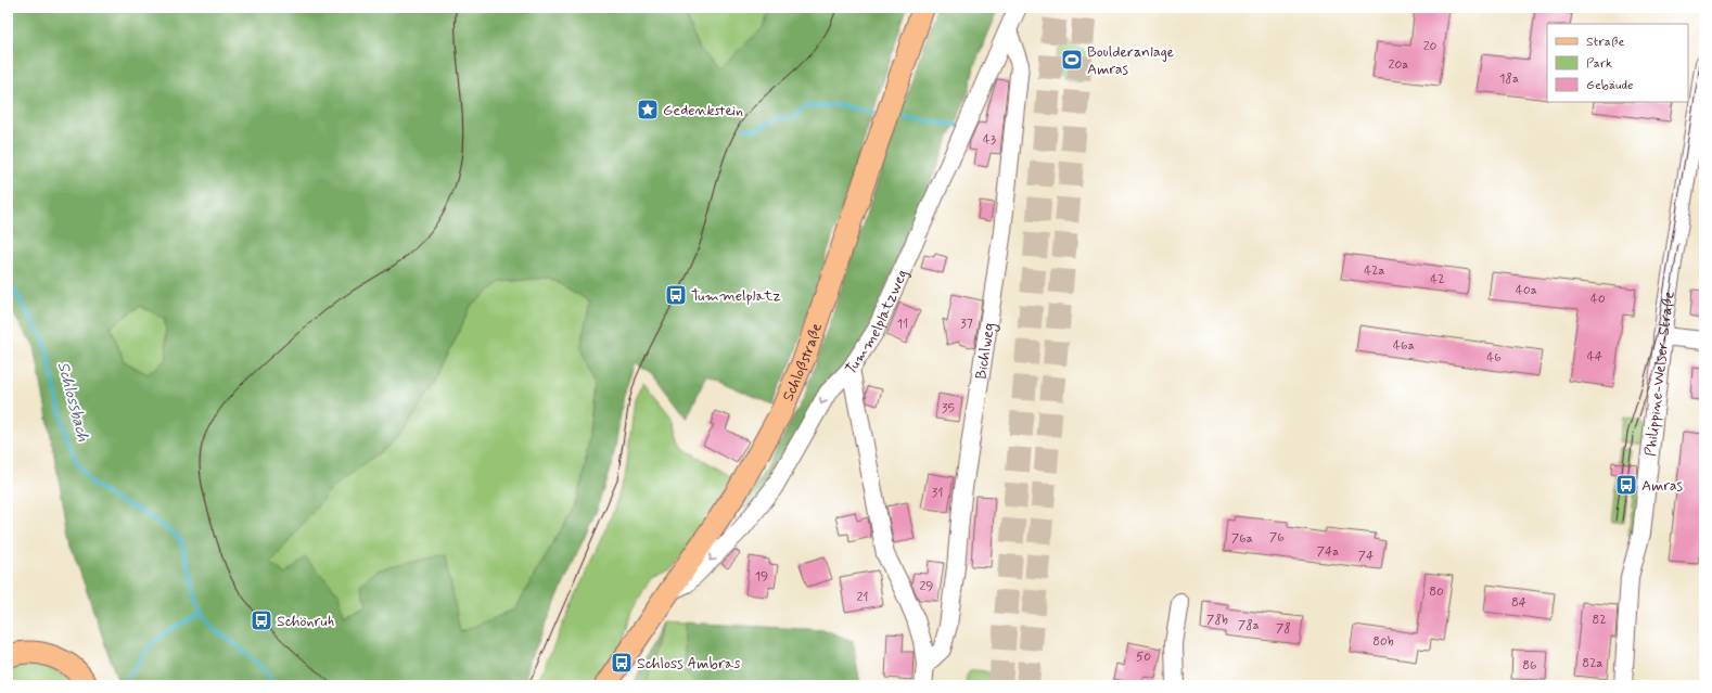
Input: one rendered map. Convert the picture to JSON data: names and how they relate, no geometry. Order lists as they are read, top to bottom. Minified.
{"streets":{"main road":["Schloßstraße"],"street":["Tummelplatzweg","Bichlweg","Philippine-Welser-Straße"]},"crossings":[["Tummelplatzweg","Bichlweg"],["Tummelplatzweg","Schloßstraße"]],"one_way":["Tummelplatzweg"],"water":["Schlossbach"],"places":{"sports":["Boulderanlage Amras"],"place":["Gedenkstein"],"bus stop":["Tummelplatz","Amras","Schönruh","Schloss Ambras"]},"house_numbers":["20","20a","18a","43","42a","42","40a","40","11","37","46a","44","46","35","31","76","76a","74a","74","19","29","80","21","84","78b","82","78a","78","80b","50","82a","86"],"legend":["Straße","Park","Gebäude"]}
